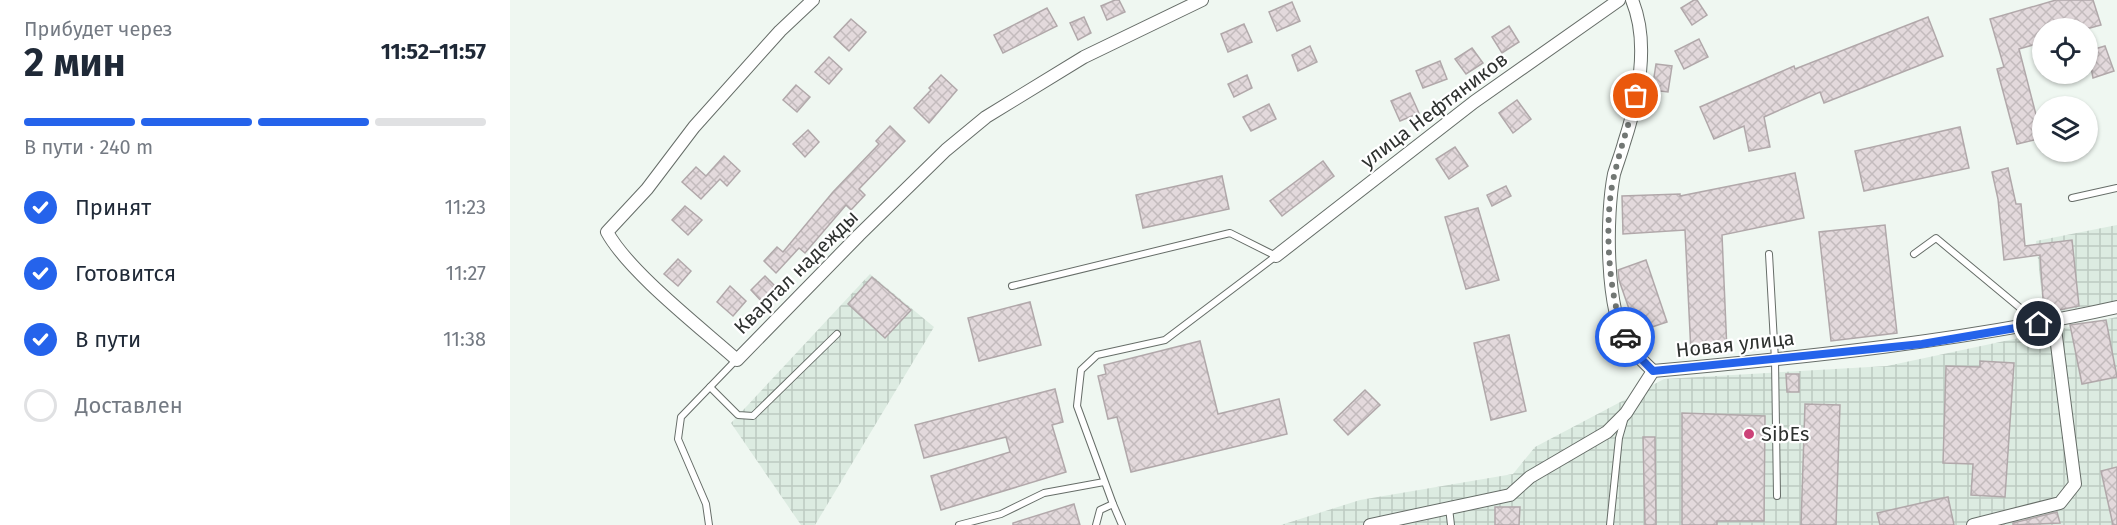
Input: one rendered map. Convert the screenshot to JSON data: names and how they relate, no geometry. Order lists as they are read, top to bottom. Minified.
{"streets":{"street":["улица Нефтяников","Квартал надежды","Новая улица"]},"places":["SibEs"],"page":{"heading":["2 мин","Прибудет через","11:52–11:57"],"bar":"В пути · 240 m","list":[["Принят","11:23"],["Готовится","11:27"],["В пути","11:38"],"Доставлен"]}}
